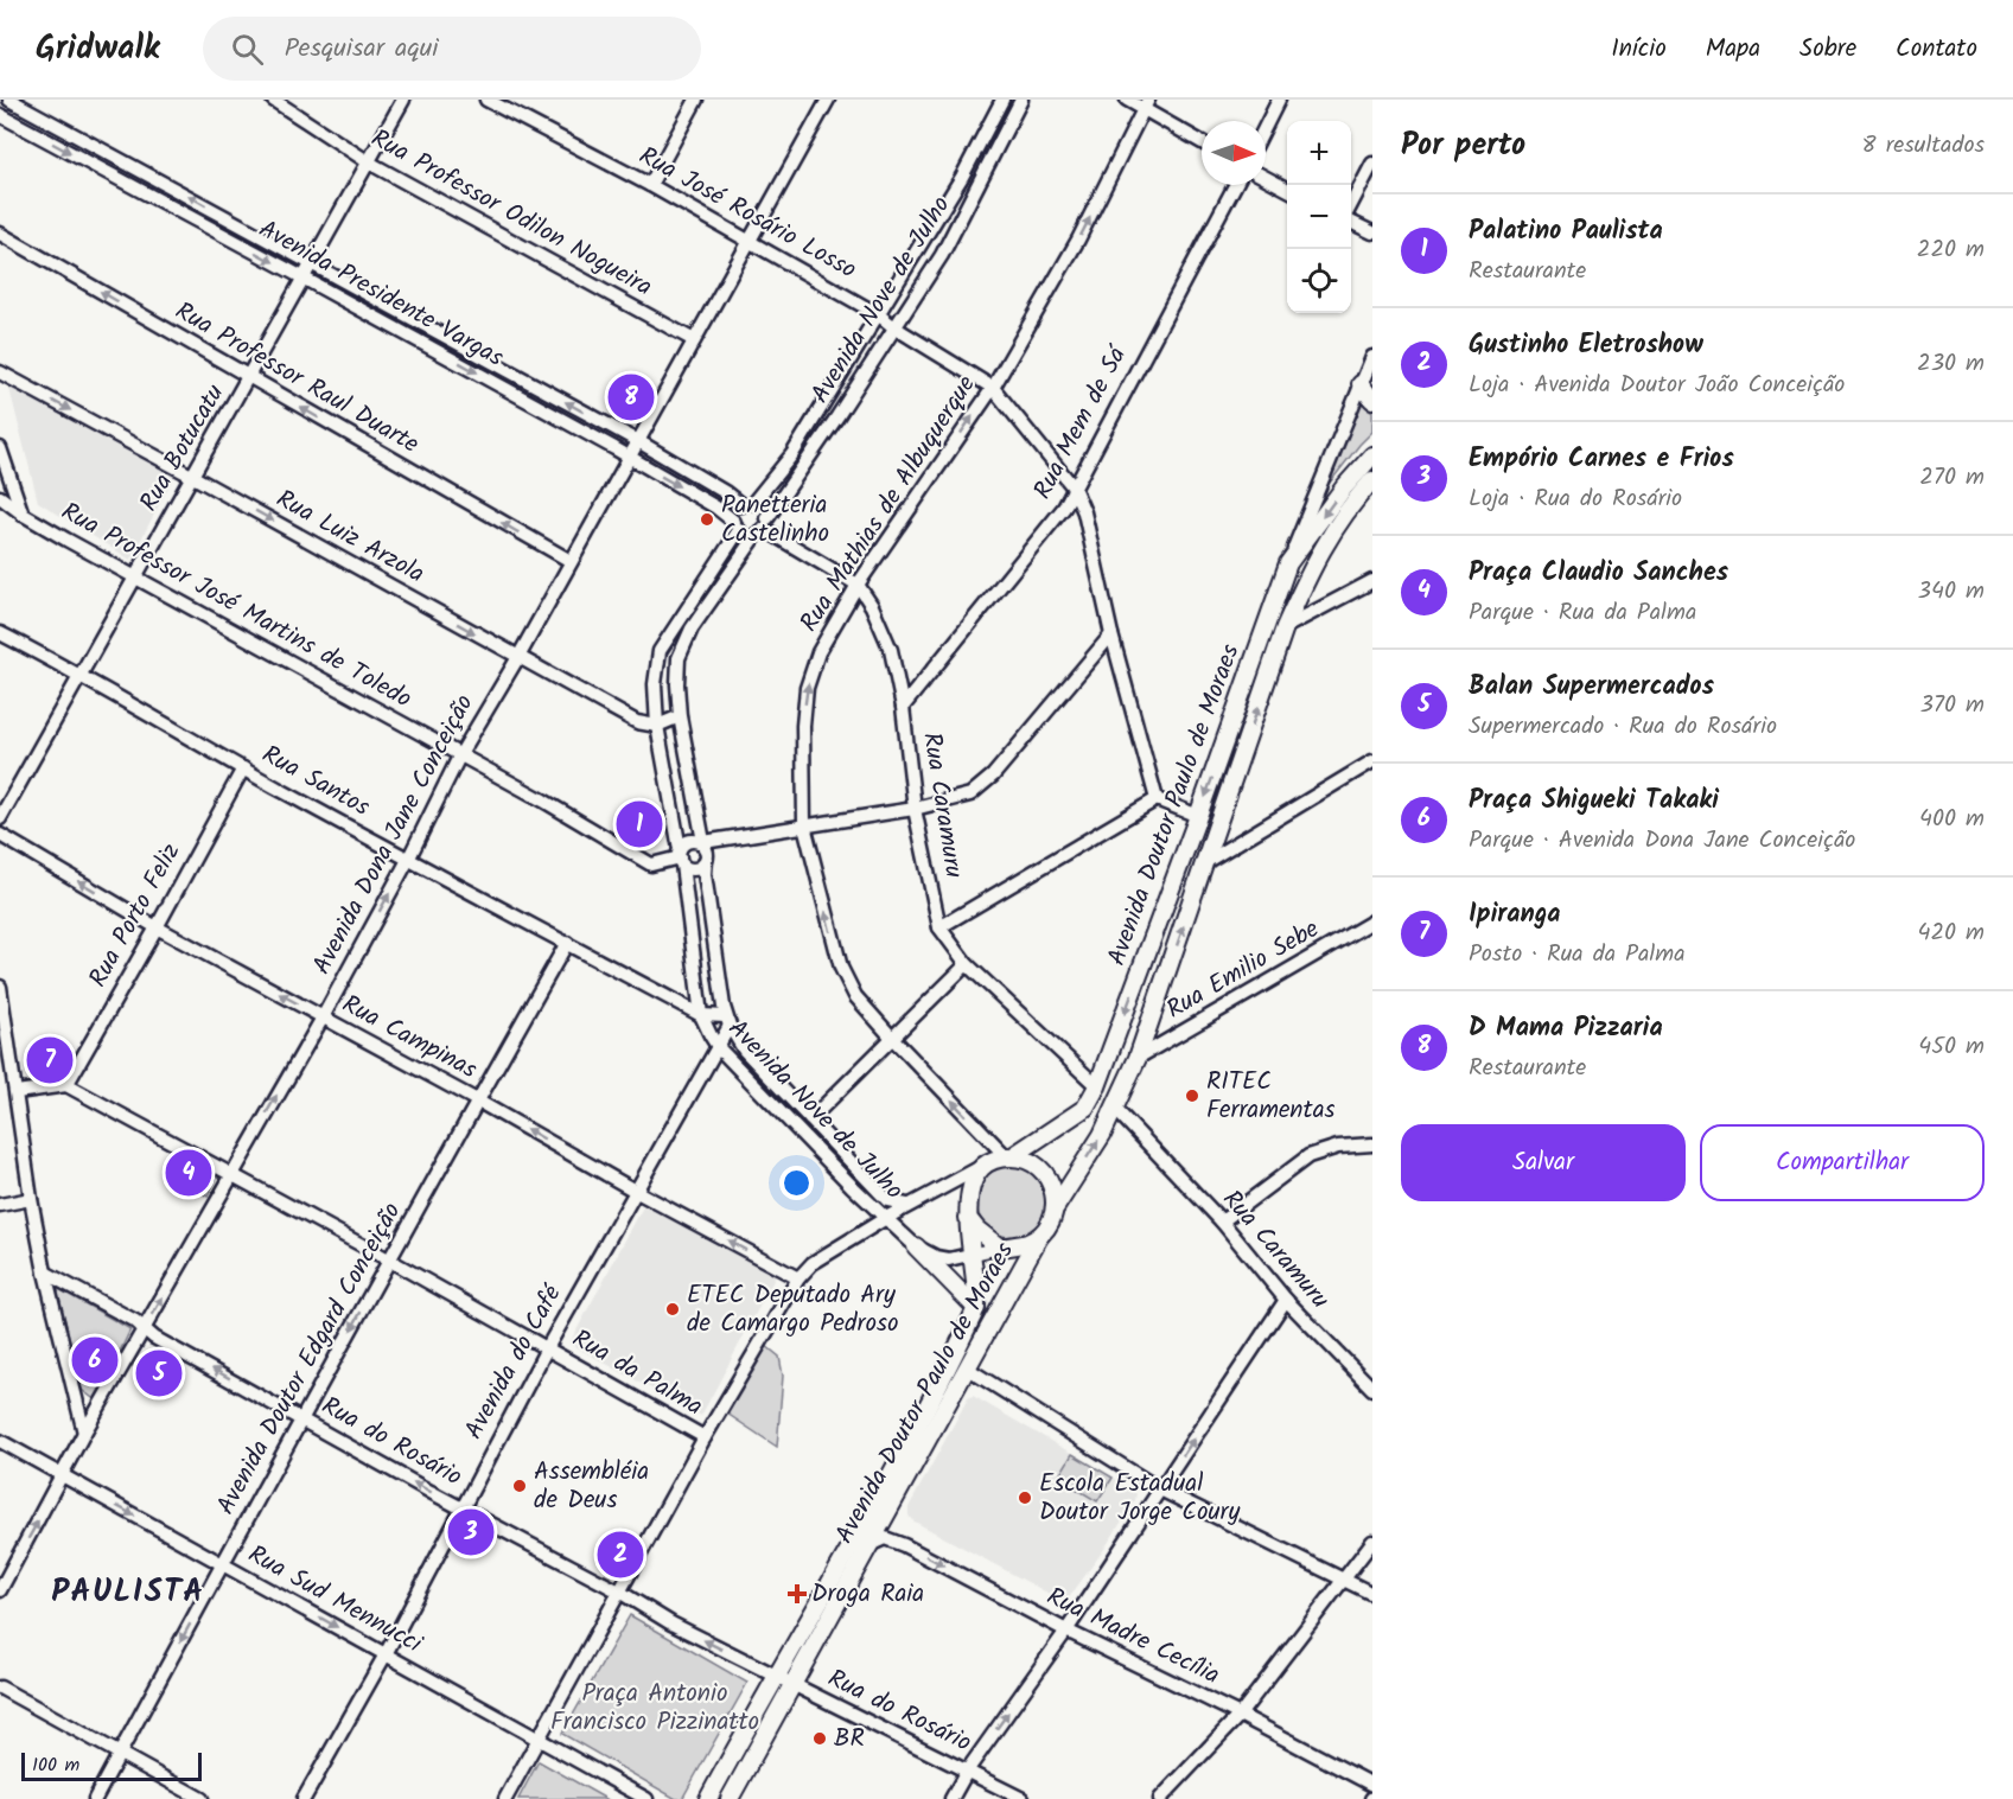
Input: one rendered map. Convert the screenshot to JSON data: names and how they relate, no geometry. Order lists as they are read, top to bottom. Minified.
{"streets":{"main road":["Avenida Doutor Paulo de Moraes"],"street":["Rua Professor Odilon Nogueira","Rua José Rosário Losso","Avenida Presidente Vargas","Avenida Nove de Julho","Rua Professor Raul Duarte","Rua Mem de Sá","Rua Botucatu","Rua Mathias de Albuquerque","Rua Luiz Arzola","Rua Professor José Martins de Toledo","Rua Santos","Rua Caramuru","Avenida Dona Jane Conceição","Rua Porto Feliz","Rua Emilio Sebe","Rua Campinas","Avenida Doutor Edgard Conceição","Avenida do Café","Rua da Palma","Rua do Rosário","Rua Sud Mennucci","Rua Madre Cecília"]},"crossings":[["Rua Professor Odilon Nogueira","Rua Botucatu"],["Rua Professor Odilon Nogueira","Avenida Dona Jane Conceição"],["Rua José Rosário Losso","Avenida Nove de Julho"],["Rua José Rosário Losso","Rua Mem de Sá"],["Rua José Rosário Losso","Rua Mathias de Albuquerque"],["Rua José Rosário Losso","Avenida Dona Jane Conceição"],["Avenida Presidente Vargas","Avenida Nove de Julho"],["Avenida Presidente Vargas","Rua Botucatu"],["Avenida Presidente Vargas","Rua Caramuru"],["Avenida Presidente Vargas","Avenida Dona Jane Conceição"],["Avenida Nove de Julho","Rua Mathias de Albuquerque"],["Avenida Nove de Julho","Rua Luiz Arzola"],["Avenida Nove de Julho","Rua Professor José Martins de Toledo"],["Avenida Nove de Julho","Rua Santos"],["Avenida Nove de Julho","Rua Caramuru"],["Avenida Nove de Julho","Avenida Doutor Paulo de Moraes"],["Avenida Nove de Julho","Avenida do Café"],["Rua Professor Raul Duarte","Rua Botucatu"],["Rua Professor Raul Duarte","Avenida Dona Jane Conceição"],["Rua Mem de Sá","Rua Caramuru"],["Rua Botucatu","Rua Luiz Arzola"],["Rua Botucatu","Rua Professor José Martins de Toledo"],["Rua Botucatu","Rua Santos"],["Rua Mathias de Albuquerque","Rua Caramuru"],["Rua Mathias de Albuquerque","Avenida Doutor Paulo de Moraes"],["Rua Luiz Arzola","Avenida Dona Jane Conceição"],["Rua Professor José Martins de Toledo","Avenida Dona Jane Conceição"],["Rua Santos","Avenida Dona Jane Conceição"],["Rua Santos","Rua Porto Feliz"],["Rua Santos","Avenida Doutor Edgard Conceição"],["Rua Santos","Avenida do Café"],["Rua Caramuru","Avenida Doutor Paulo de Moraes"],["Avenida Doutor Paulo de Moraes","Rua Emilio Sebe"],["Avenida Doutor Paulo de Moraes","Rua do Rosário"],["Avenida Doutor Paulo de Moraes","Rua Madre Cecília"],["Avenida Dona Jane Conceição","Rua Campinas"],["Avenida Dona Jane Conceição","Rua da Palma"],["Avenida Dona Jane Conceição","Rua do Rosário"],["Avenida Dona Jane Conceição","Rua Sud Mennucci"],["Rua Porto Feliz","Rua Campinas"],["Rua Porto Feliz","Rua da Palma"],["Rua Campinas","Avenida Doutor Edgard Conceição"],["Rua Campinas","Avenida do Café"],["Avenida Doutor Edgard Conceição","Rua da Palma"],["Avenida Doutor Edgard Conceição","Rua do Rosário"],["Avenida Doutor Edgard Conceição","Rua Sud Mennucci"],["Avenida do Café","Rua da Palma"],["Avenida do Café","Rua do Rosário"],["Avenida do Café","Rua Sud Mennucci"]],"one_way":["Rua Professor Raul Duarte","Rua Mathias de Albuquerque","Rua Luiz Arzola","Avenida Dona Jane Conceição","Rua Campinas","Avenida Doutor Edgard Conceição","Rua do Rosário","Rua Sud Mennucci","Rua Madre Cecília"],"districts":["PAULISTA"],"parks":["Praça Antonio Francisco Pizzinatto"],"places":{"other":["Panetteria Castelinho","RITEC Ferramentas","ETEC Deputado Ary de Camargo Pedroso","Assembléia de Deus","Escola Estadual Doutor Jorge Coury","BR"],"health":["Droga Raia"]},"scale_bar":"100 m","north":"right","page":{"header":"Gridwalk","search":"Pesquisar aqui","nav":["Início","Mapa","Sobre","Contato"],"heading":["Por perto","8 resultados"],"map_buttons":["+","−"],"list":[{"mark":"1","name":"Palatino Paulista","note":"Restaurante","value":"220 m"},{"mark":"2","name":"Gustinho Eletroshow","note":"Loja · Avenida Doutor João Conceição","value":"230 m"},{"mark":"3","name":"Empório Carnes e Frios","note":"Loja · Rua do Rosário","value":"270 m"},{"mark":"4","name":"Praça Claudio Sanches","note":"Parque · Rua da Palma","value":"340 m"},{"mark":"5","name":"Balan Supermercados","note":"Supermercado · Rua do Rosário","value":"370 m"},{"mark":"6","name":"Praça Shigueki Takaki","note":"Parque · Avenida Dona Jane Conceição","value":"400 m"},{"mark":"7","name":"Ipiranga","note":"Posto · Rua da Palma","value":"420 m"},{"mark":"8","name":"D Mama Pizzaria","note":"Restaurante","value":"450 m"}],"pins":["8","1","7","4","6","5","3","2"],"buttons":["Salvar","Compartilhar"],"scale":"100 m"}}
